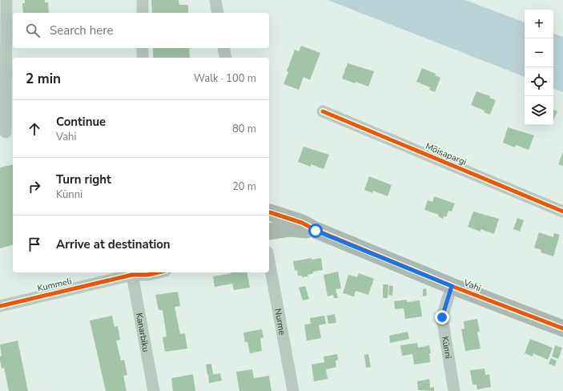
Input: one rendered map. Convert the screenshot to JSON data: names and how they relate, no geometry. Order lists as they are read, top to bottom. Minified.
{"streets":{"street":["Mõisapargi","Kummeli","Vahi","Nurme","Kanarbiku","Künni"]},"crossings":[["Kummeli","Kanarbiku"],["Vahi","Künni"]],"page":{"map_buttons":["+","−"],"search":"Search here","heading":["2 min","Walk · 100 m"],"list":[["Continue","Vahi","80 m"],["Turn right","Künni","20 m"],"Arrive at destination"]}}
